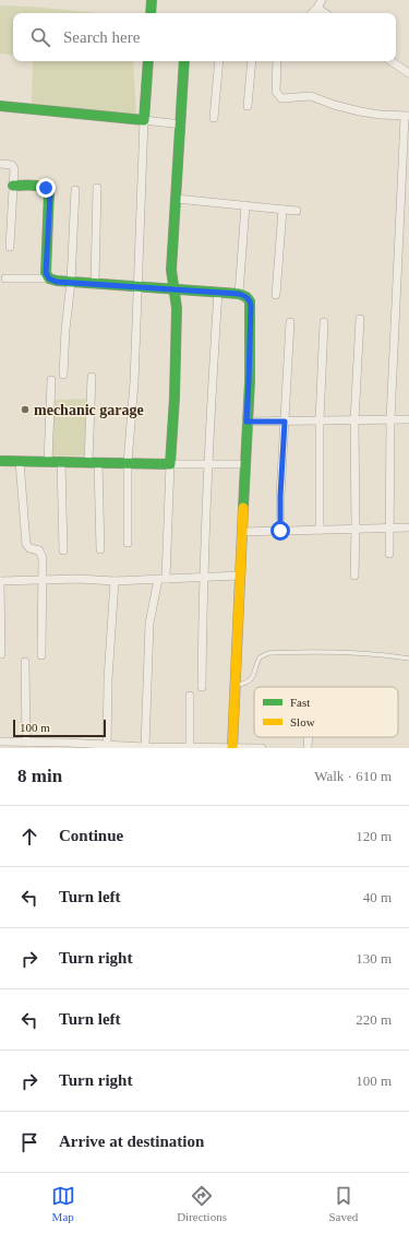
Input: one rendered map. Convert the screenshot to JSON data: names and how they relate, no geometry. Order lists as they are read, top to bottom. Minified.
{"places":["mechanic garage"],"legend":["Fast","Slow"],"scale_bar":"100 m","page":{"search":"Search here","scale":"100 m","heading":["8 min","Walk · 610 m"],"list":[["Continue","120 m"],["Turn left","40 m"],["Turn right","130 m"],["Turn left","220 m"],["Turn right","100 m"],"Arrive at destination"],"nav":["Map","Directions","Saved"]}}
